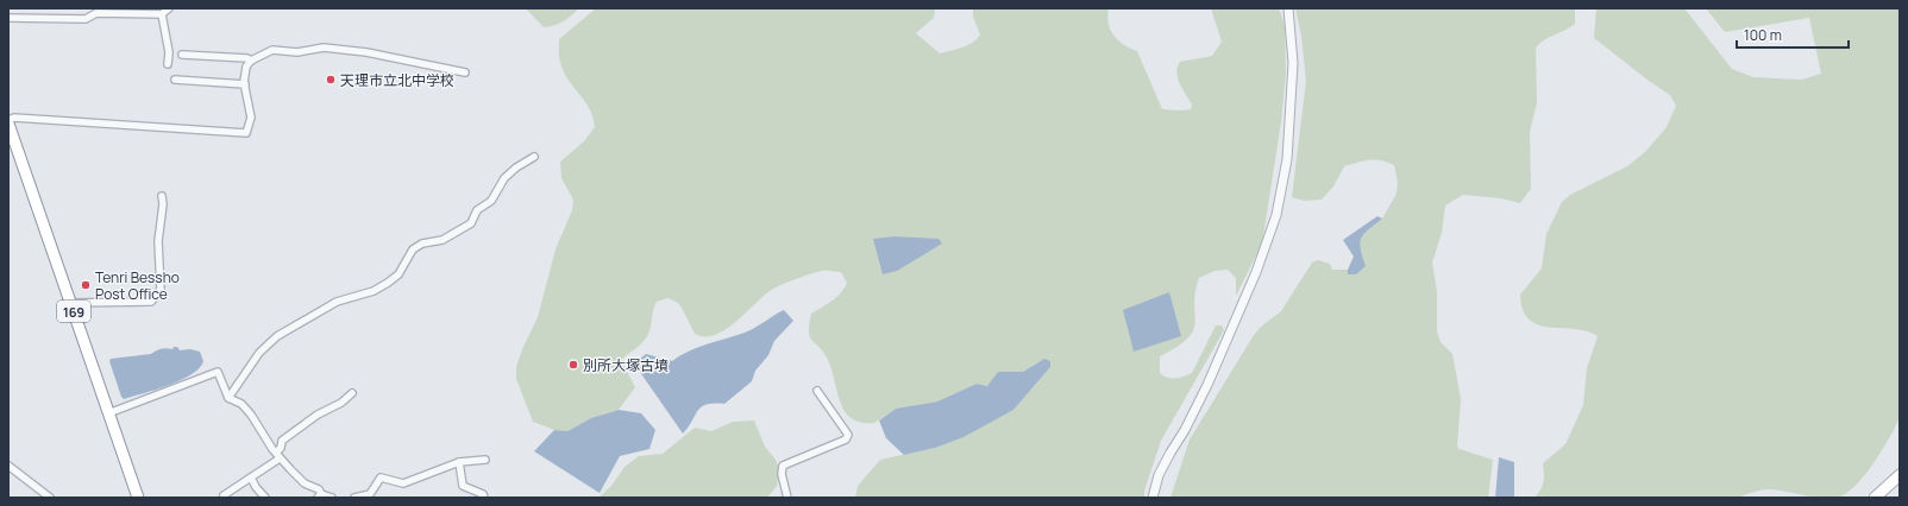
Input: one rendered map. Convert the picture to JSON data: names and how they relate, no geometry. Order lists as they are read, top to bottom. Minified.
{"streets":{"main road":["169"]},"places":["天理市立北中学校","Tenri Bessho Post Office","別所大塚古墳"],"scale_bar":"100 m"}
